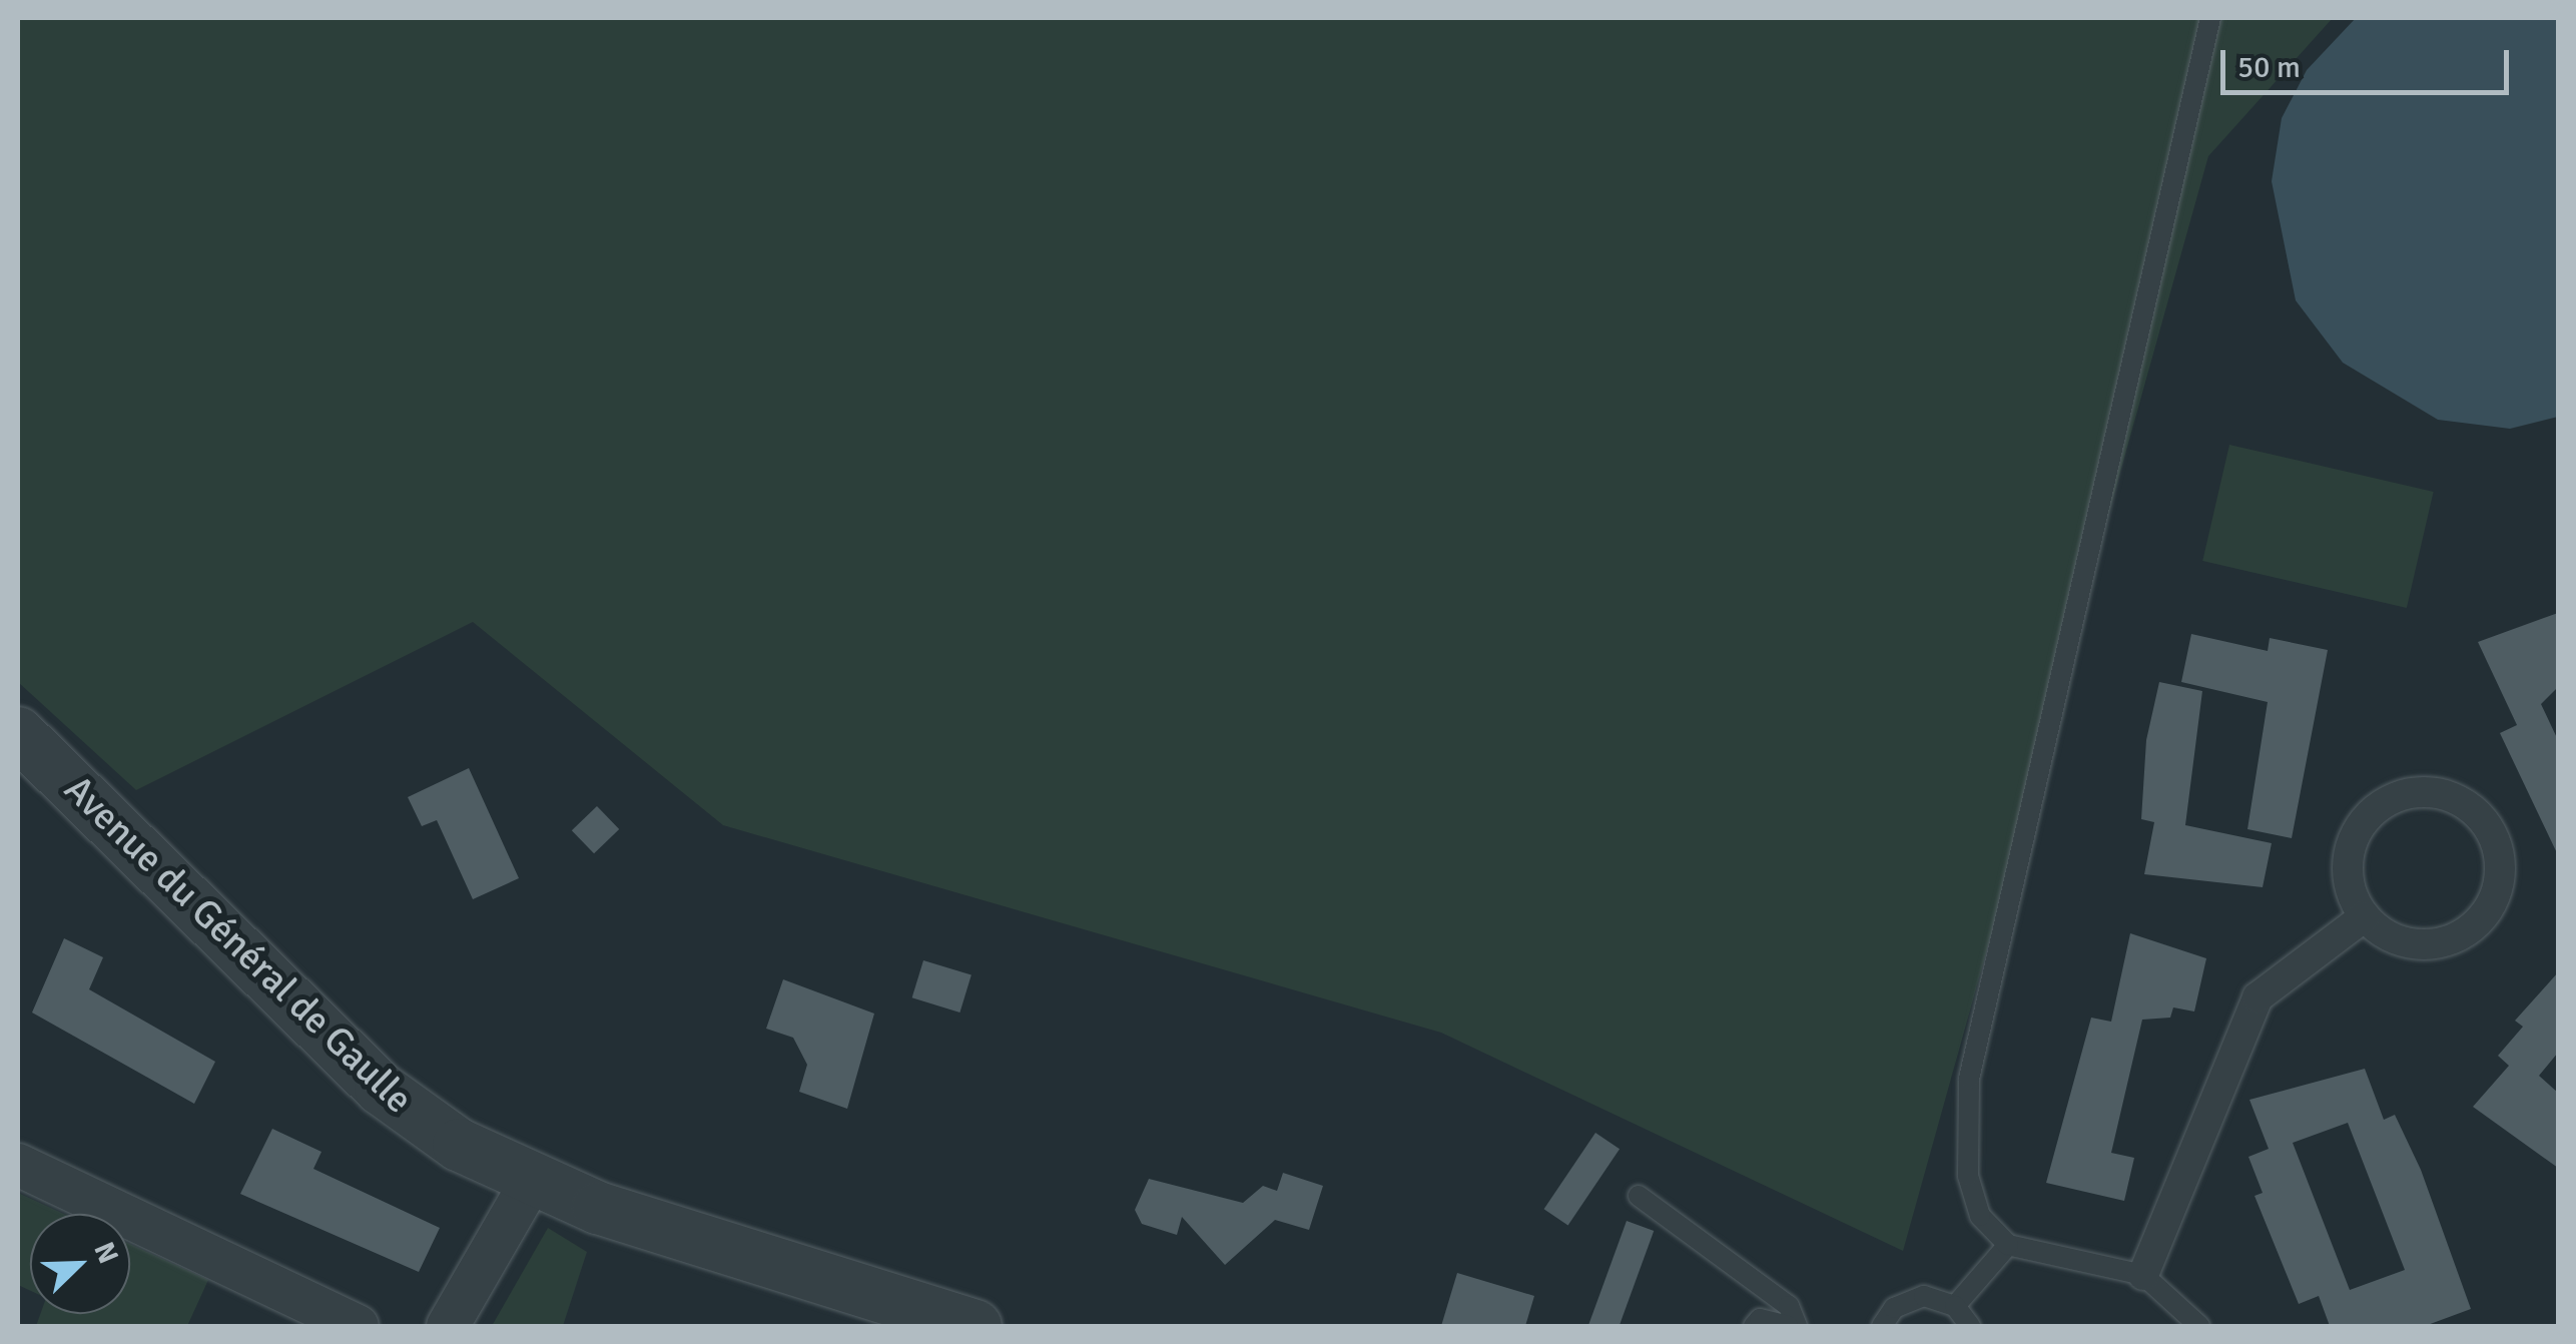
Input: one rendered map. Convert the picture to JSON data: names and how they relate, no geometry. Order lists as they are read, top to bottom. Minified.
{"streets":{"street":["Avenue du Général de Gaulle"]},"scale_bar":"50 m","north":"top right"}
